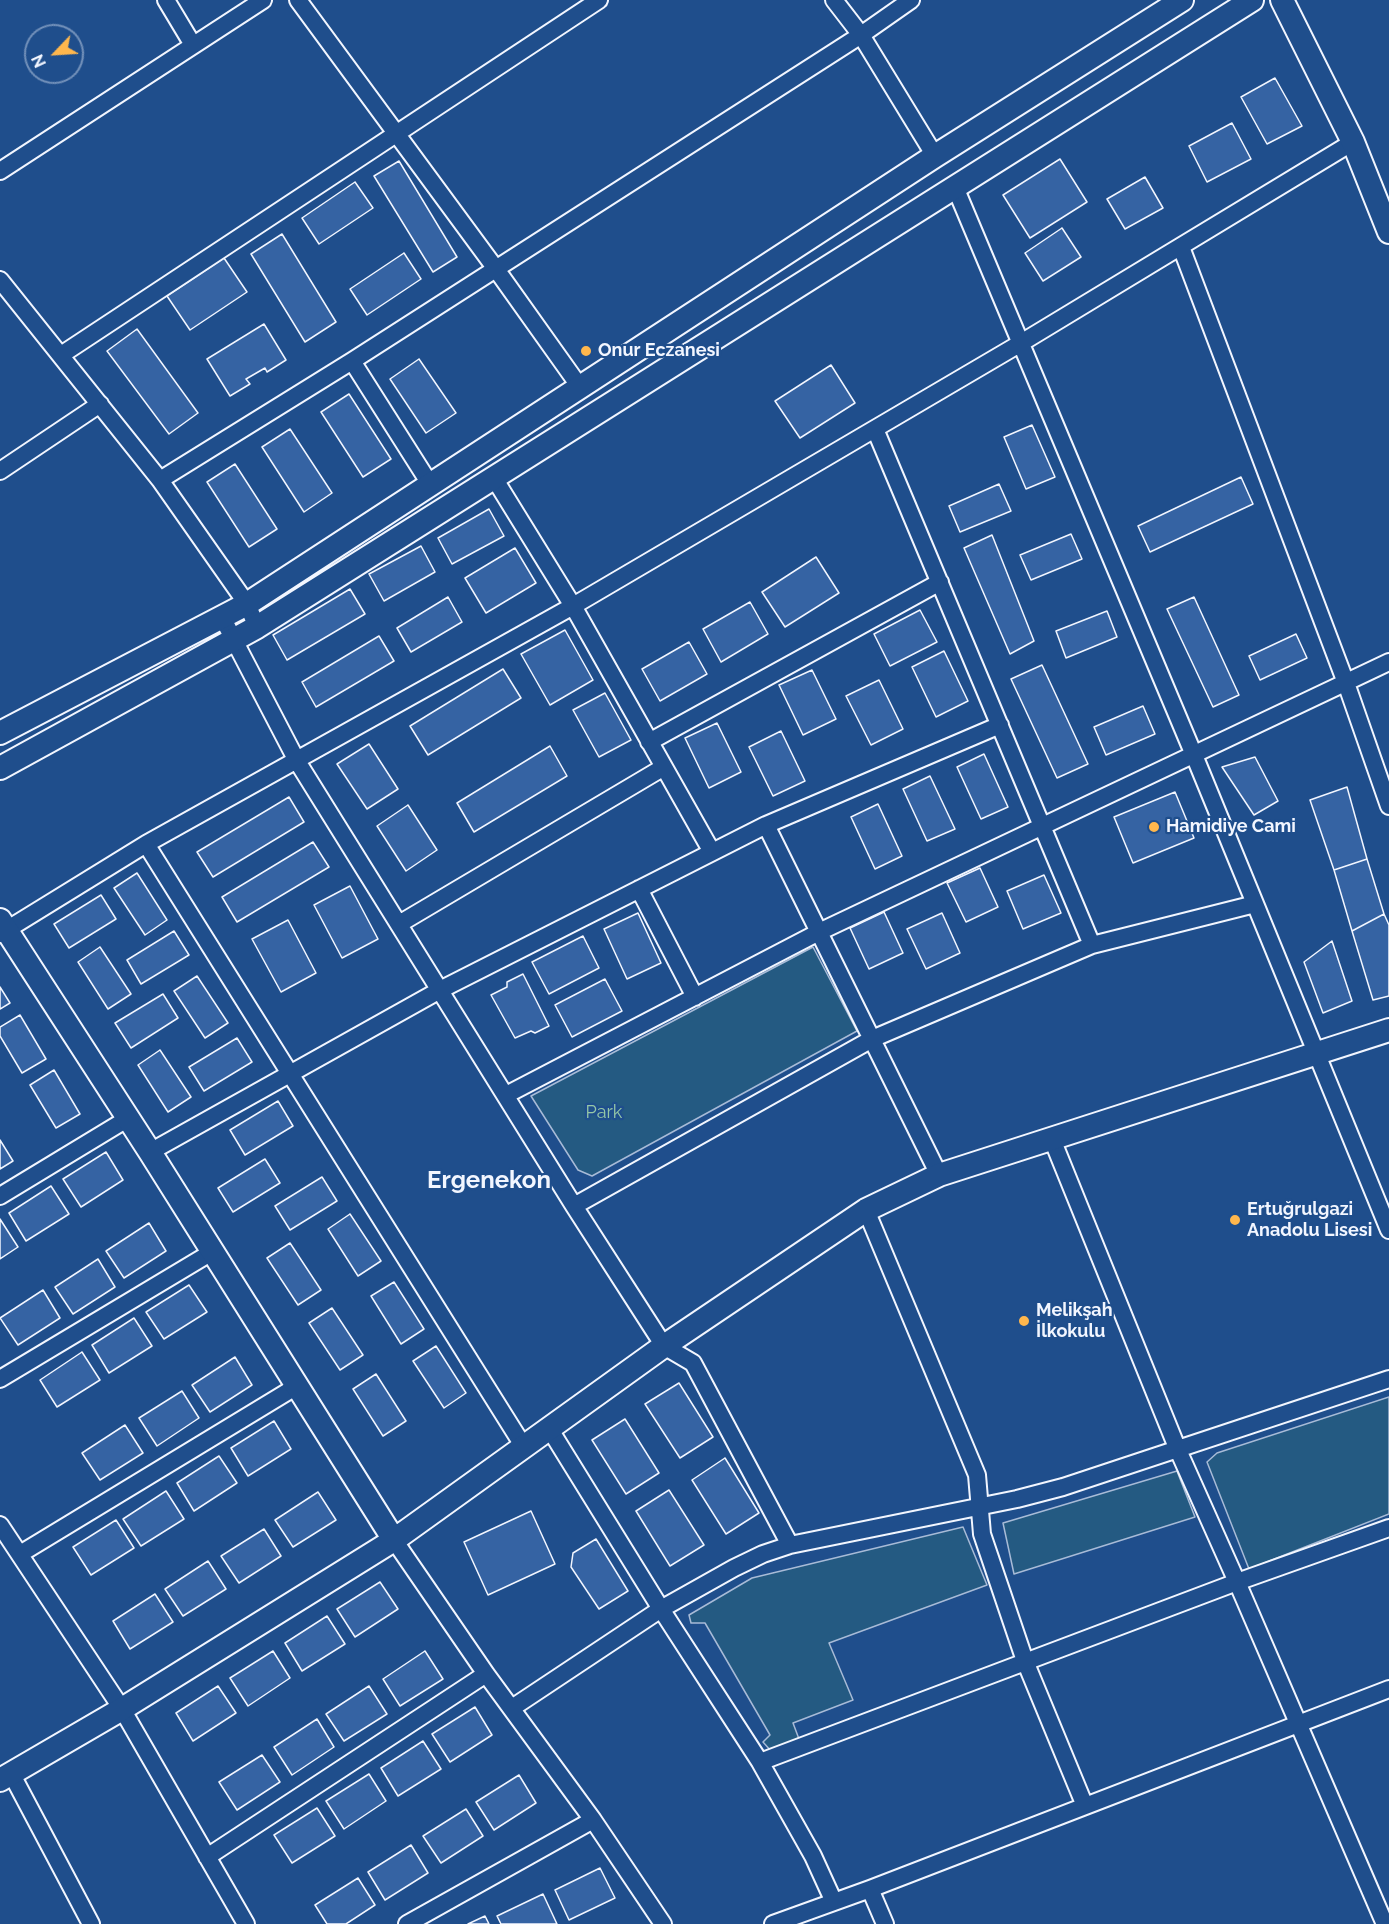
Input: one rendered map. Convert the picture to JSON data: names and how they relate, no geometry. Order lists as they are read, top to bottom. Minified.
{"districts":["Ergenekon"],"parks":["Park"],"places":["Onur Eczanesi","Hamidiye Cami","Ertuğrulgazi Anadolu Lisesi","Melikşah İlkokulu"],"north":"bottom left"}
